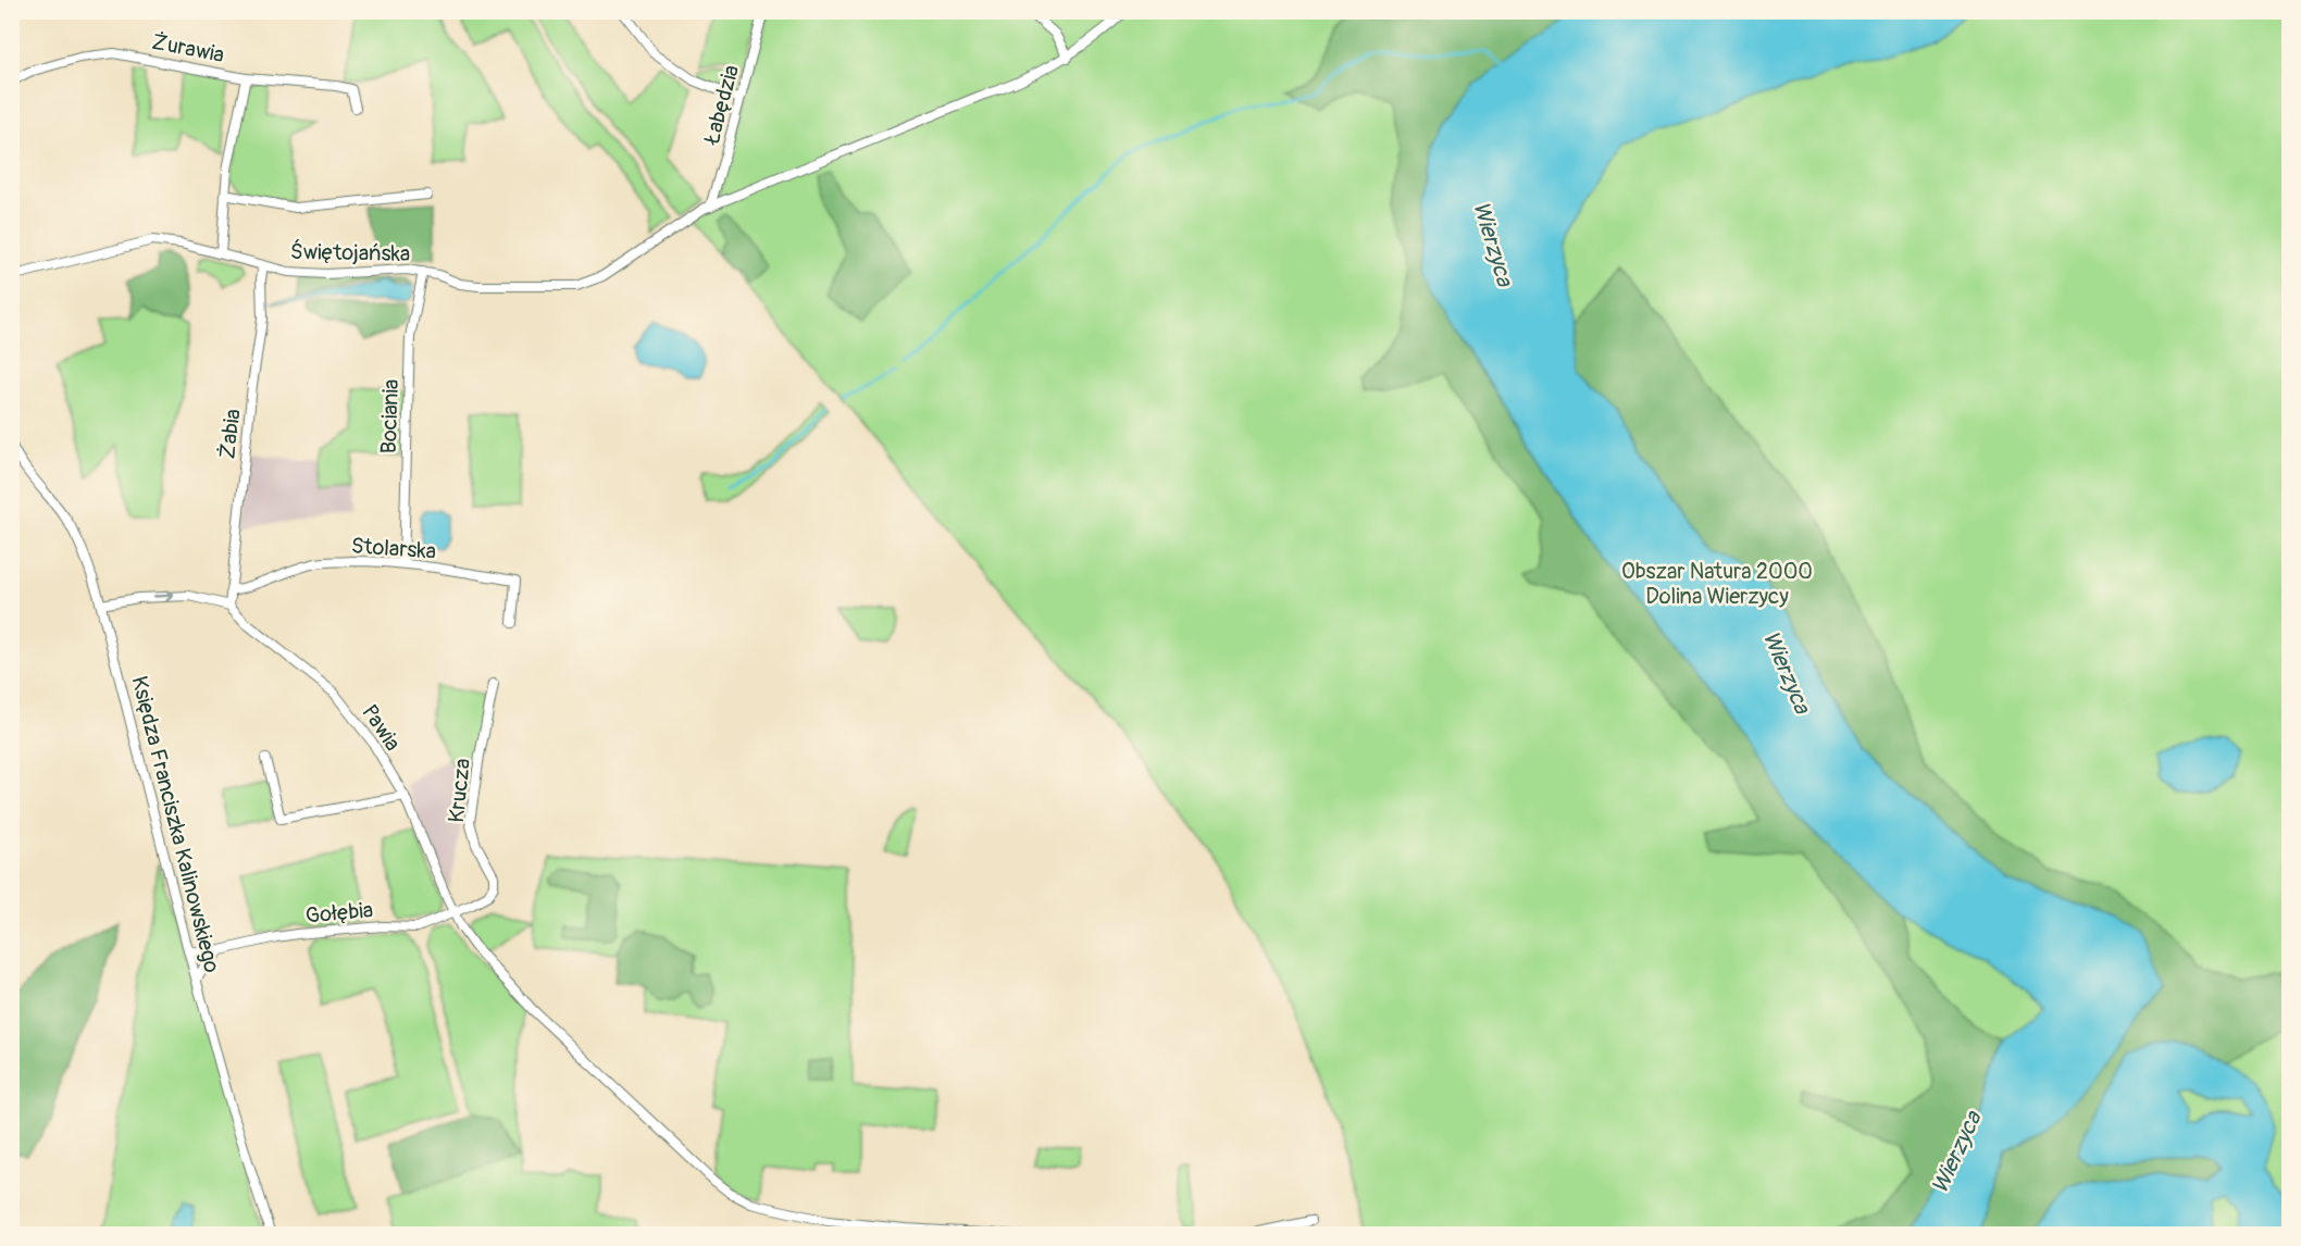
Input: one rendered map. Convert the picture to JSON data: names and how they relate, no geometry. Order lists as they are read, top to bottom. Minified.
{"streets":{"street":["Żurawia","Łabędzia","Świętojańska","Bociania","Żabia","Stolarska","Pawia","Krucza","Księdza Franciszka Kalinowskiego","Gołębia"]},"crossings":[["Żurawia","Świętojańska"],["Łabędzia","Świętojańska"],["Świętojańska","Bociania"],["Świętojańska","Żabia"],["Bociania","Stolarska"],["Żabia","Stolarska"],["Żabia","Pawia"],["Pawia","Krucza"],["Pawia","Gołębia"],["Krucza","Gołębia"],["Księdza Franciszka Kalinowskiego","Gołębia"]],"water":["Wierzyca"],"parks":["Obszar Natura 2000 Dolina Wierzycy"]}
